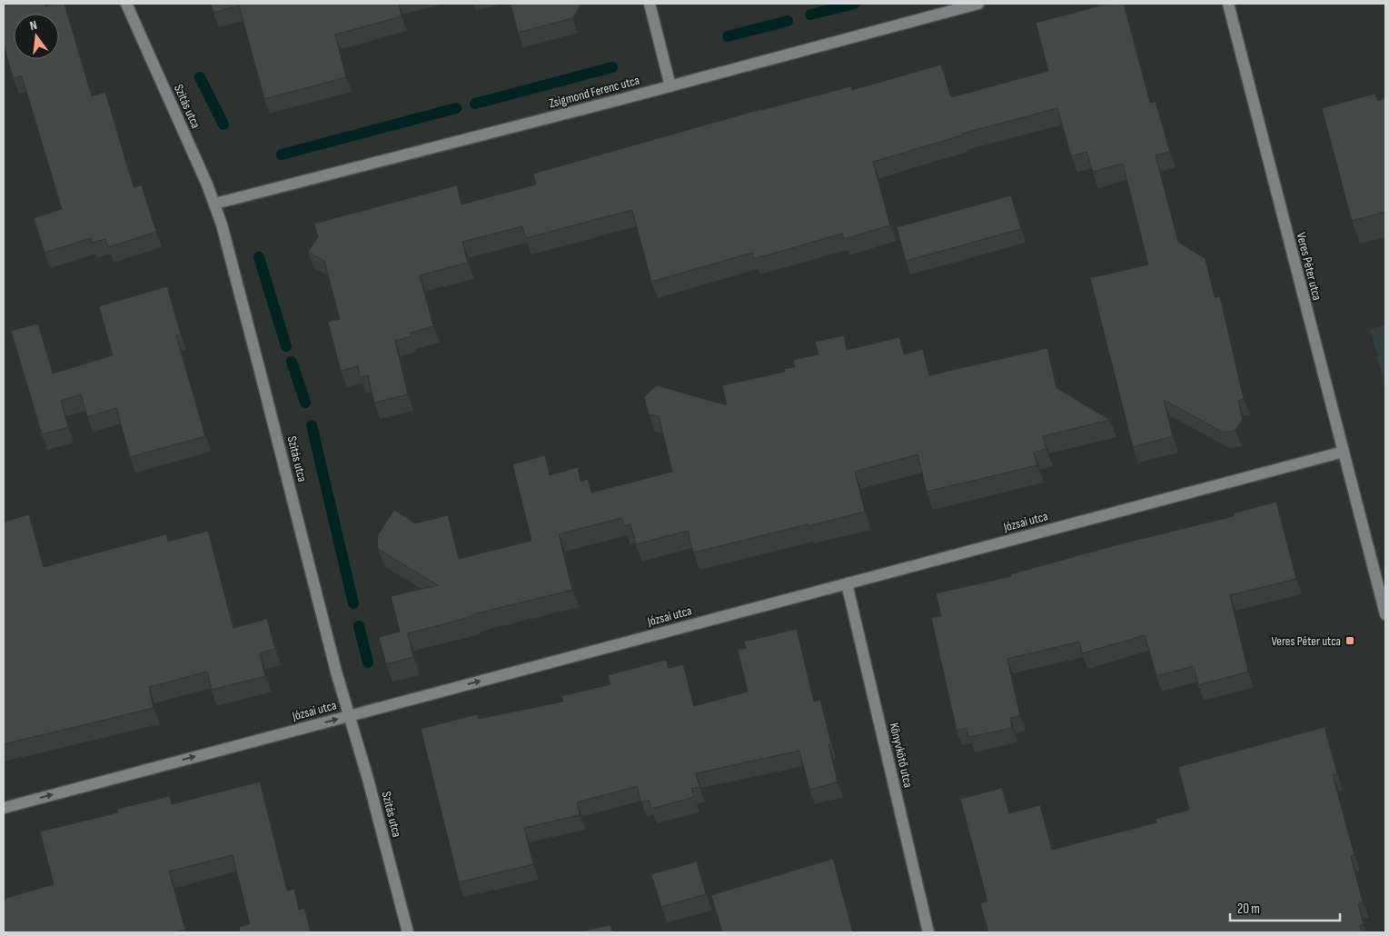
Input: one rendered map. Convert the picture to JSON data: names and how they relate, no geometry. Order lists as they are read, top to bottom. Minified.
{"streets":{"street":["Zsigmond Ferenc utca","Szitás utca","Veres Péter utca","Józsai utca","Könyvkötő utca"]},"crossings":[["Zsigmond Ferenc utca","Szitás utca"],["Szitás utca","Józsai utca"],["Veres Péter utca","Józsai utca"],["Józsai utca","Könyvkötő utca"]],"one_way":["Józsai utca"],"places":{"transit":["Veres Péter utca"]},"scale_bar":"20 m","north":"top"}
